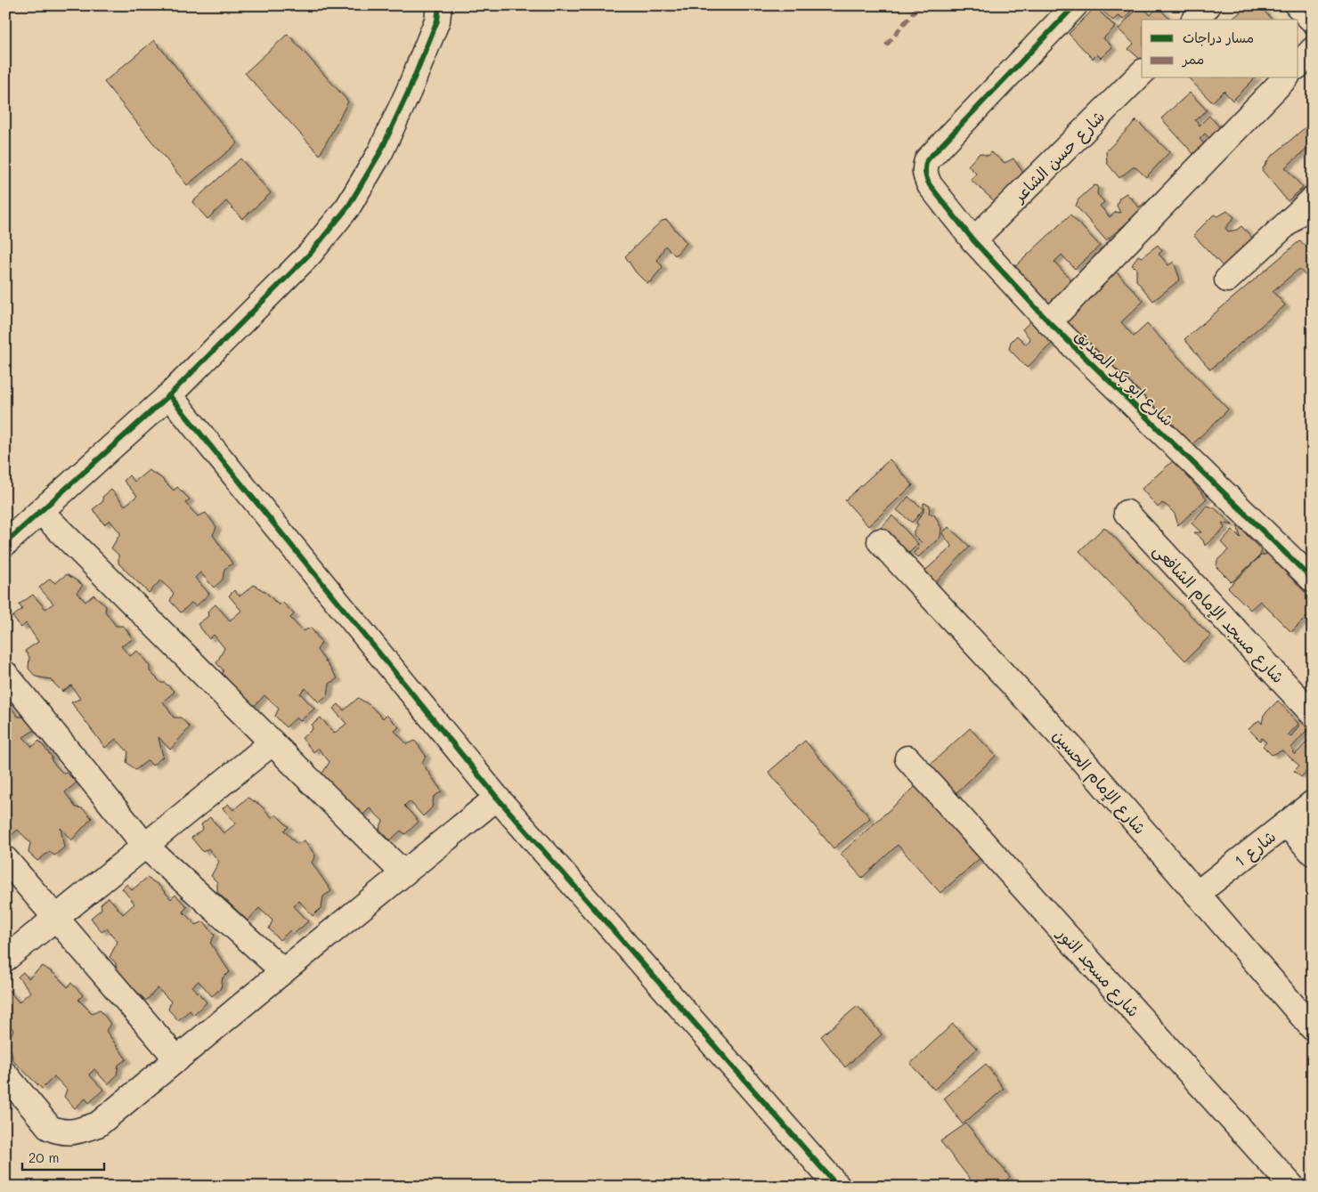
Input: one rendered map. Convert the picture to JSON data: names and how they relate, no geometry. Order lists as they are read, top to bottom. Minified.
{"streets":{"main road":["شارع حسن الشاعر","شارع ابو بكر الصديق","شارع مسجد الإمام الشافعى","شارع الإمام الحسين","شارع 1","شارع مسجد النور"]},"crossings":[["شارع حسن الشاعر","شارع ابو بكر الصديق"],["شارع الإمام الحسين","شارع 1"]],"legend":["مسار دراجات","ممر"],"scale_bar":"20 m"}
